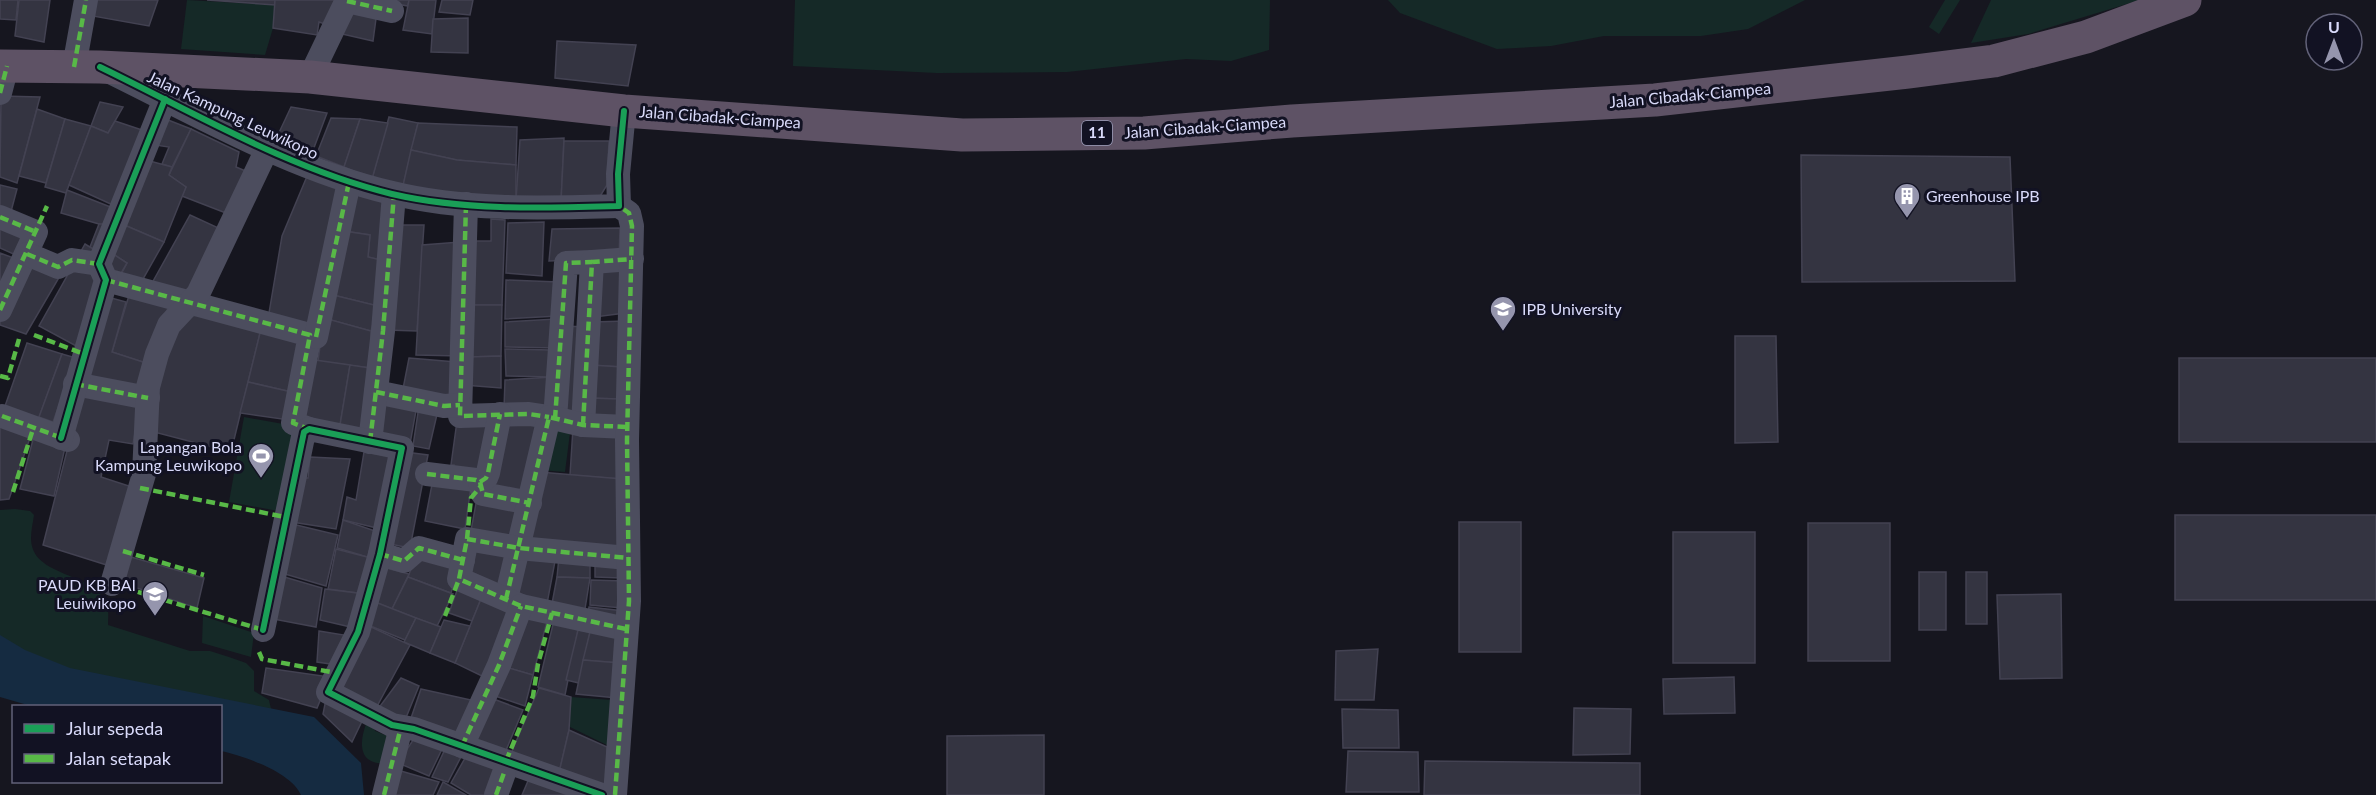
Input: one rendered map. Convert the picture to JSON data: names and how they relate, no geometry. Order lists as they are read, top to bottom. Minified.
{"streets":{"highway":["Jalan Cibadak-Ciampea","11"],"street":["Jalan Kampung Leuwikopo"]},"crossings":[["Jalan Cibadak-Ciampea","Jalan Kampung Leuwikopo"]],"places":{"building":["Greenhouse IPB"],"school or university":["IPB University","PAUD KB BAI Leuiwikopo"],"sports":["Lapangan Bola Kampung Leuwikopo"]},"legend":["Jalur sepeda","Jalan setapak"],"north":"top"}
